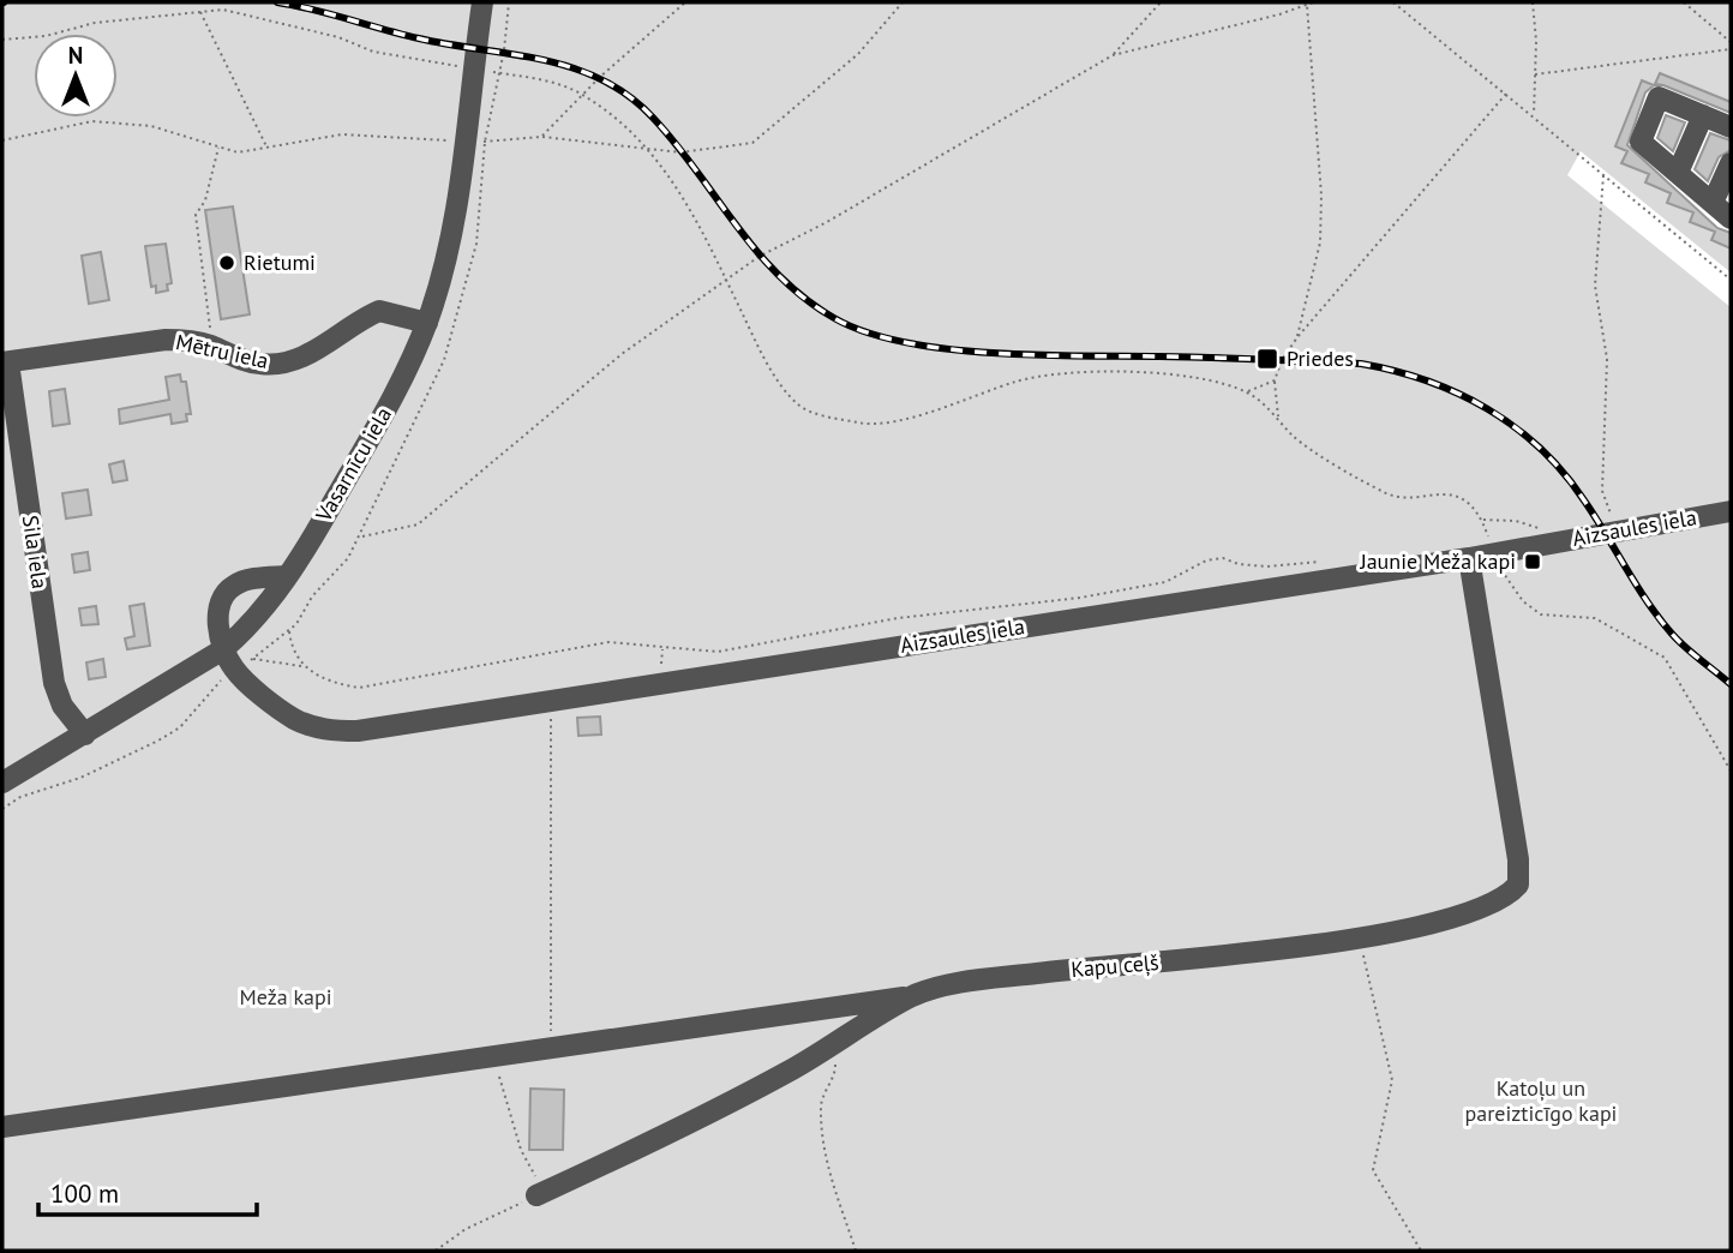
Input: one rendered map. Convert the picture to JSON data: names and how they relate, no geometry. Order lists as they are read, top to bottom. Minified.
{"streets":{"street":["Mētru iela","Vasarnīcu iela","Aizsaules iela","Sila iela","Kapu ceļš"]},"crossings":[["Mētru iela","Vasarnīcu iela"],["Mētru iela","Sila iela"],["Vasarnīcu iela","Aizsaules iela"],["Vasarnīcu iela","Sila iela"],["Aizsaules iela","Kapu ceļš"]],"parks":["Meža kapi","Katoļu un pareizticīgo kapi"],"places":{"other":["Rietumi"],"transit":["Priedes","Jaunie Meža kapi"]},"scale_bar":"100 m","north":"top"}
